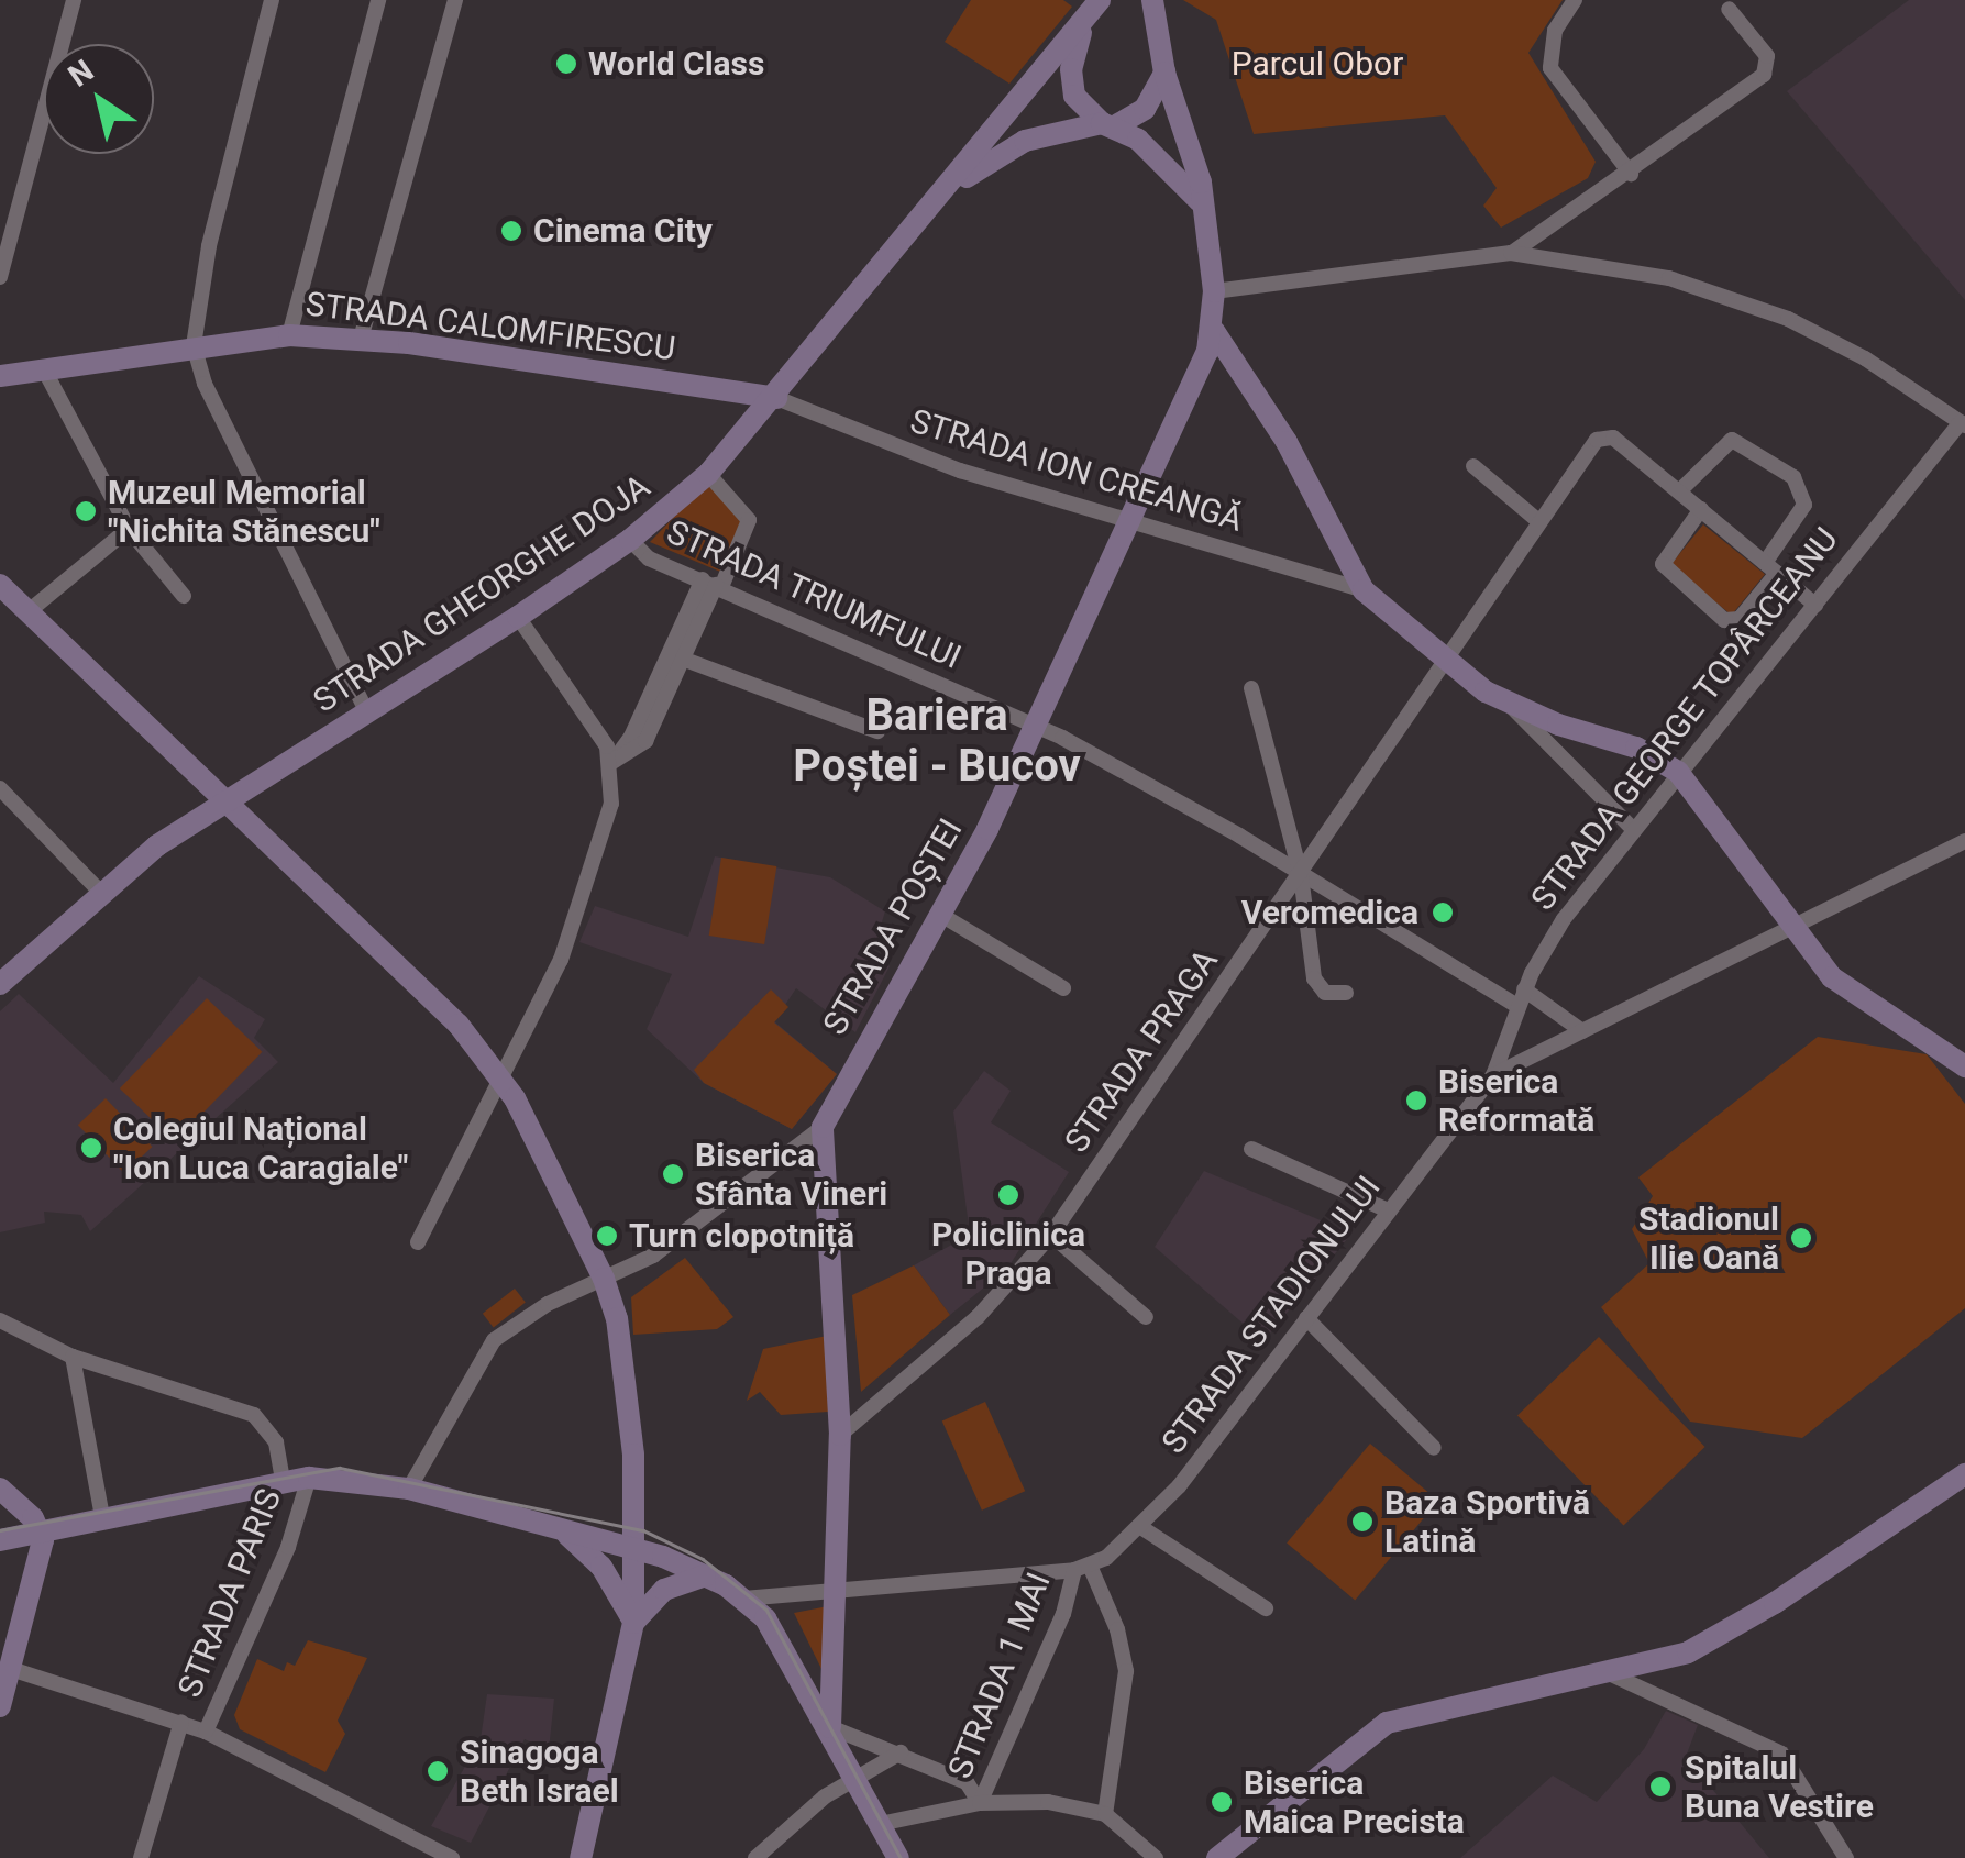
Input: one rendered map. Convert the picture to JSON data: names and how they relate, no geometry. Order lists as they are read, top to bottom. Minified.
{"streets":{"main road":["STRADA CALOMFIRESCU","STRADA GHEORGHE DOJA","STRADA POȘTEI"],"street":["STRADA ION CREANGĂ","STRADA TRIUMFULUI","STRADA GEORGE TOPÂRCEANU","STRADA PRAGA","STRADA STADIONULUI","STRADA PARIS","STRADA 1 MAI"]},"crossings":[["STRADA CALOMFIRESCU","STRADA ION CREANGĂ"],["STRADA CALOMFIRESCU","STRADA GHEORGHE DOJA"],["STRADA ION CREANGĂ","STRADA GHEORGHE DOJA"],["STRADA ION CREANGĂ","STRADA POȘTEI"],["STRADA GHEORGHE DOJA","STRADA TRIUMFULUI"],["STRADA TRIUMFULUI","STRADA GEORGE TOPÂRCEANU"],["STRADA TRIUMFULUI","STRADA POȘTEI"],["STRADA TRIUMFULUI","STRADA PRAGA"],["STRADA GEORGE TOPÂRCEANU","STRADA STADIONULUI"],["STRADA STADIONULUI","STRADA 1 MAI"]],"districts":["Bariera Poștei - Bucov"],"parks":["Parcul Obor"],"places":["World Class","Cinema City","Muzeul Memorial \"Nichita Stănescu\"","Veromedica","Biserica Reformată","Colegiul Național \"Ion Luca Caragiale\"","Biserica Sfânta Vineri","Policlinica Praga","Turn clopotniță","Stadionul Ilie Oană","Baza Sportivă Latină","Sinagoga Beth Israel","Spitalul Buna Vestire","Biserica Maica Precista"],"north":"top left"}
